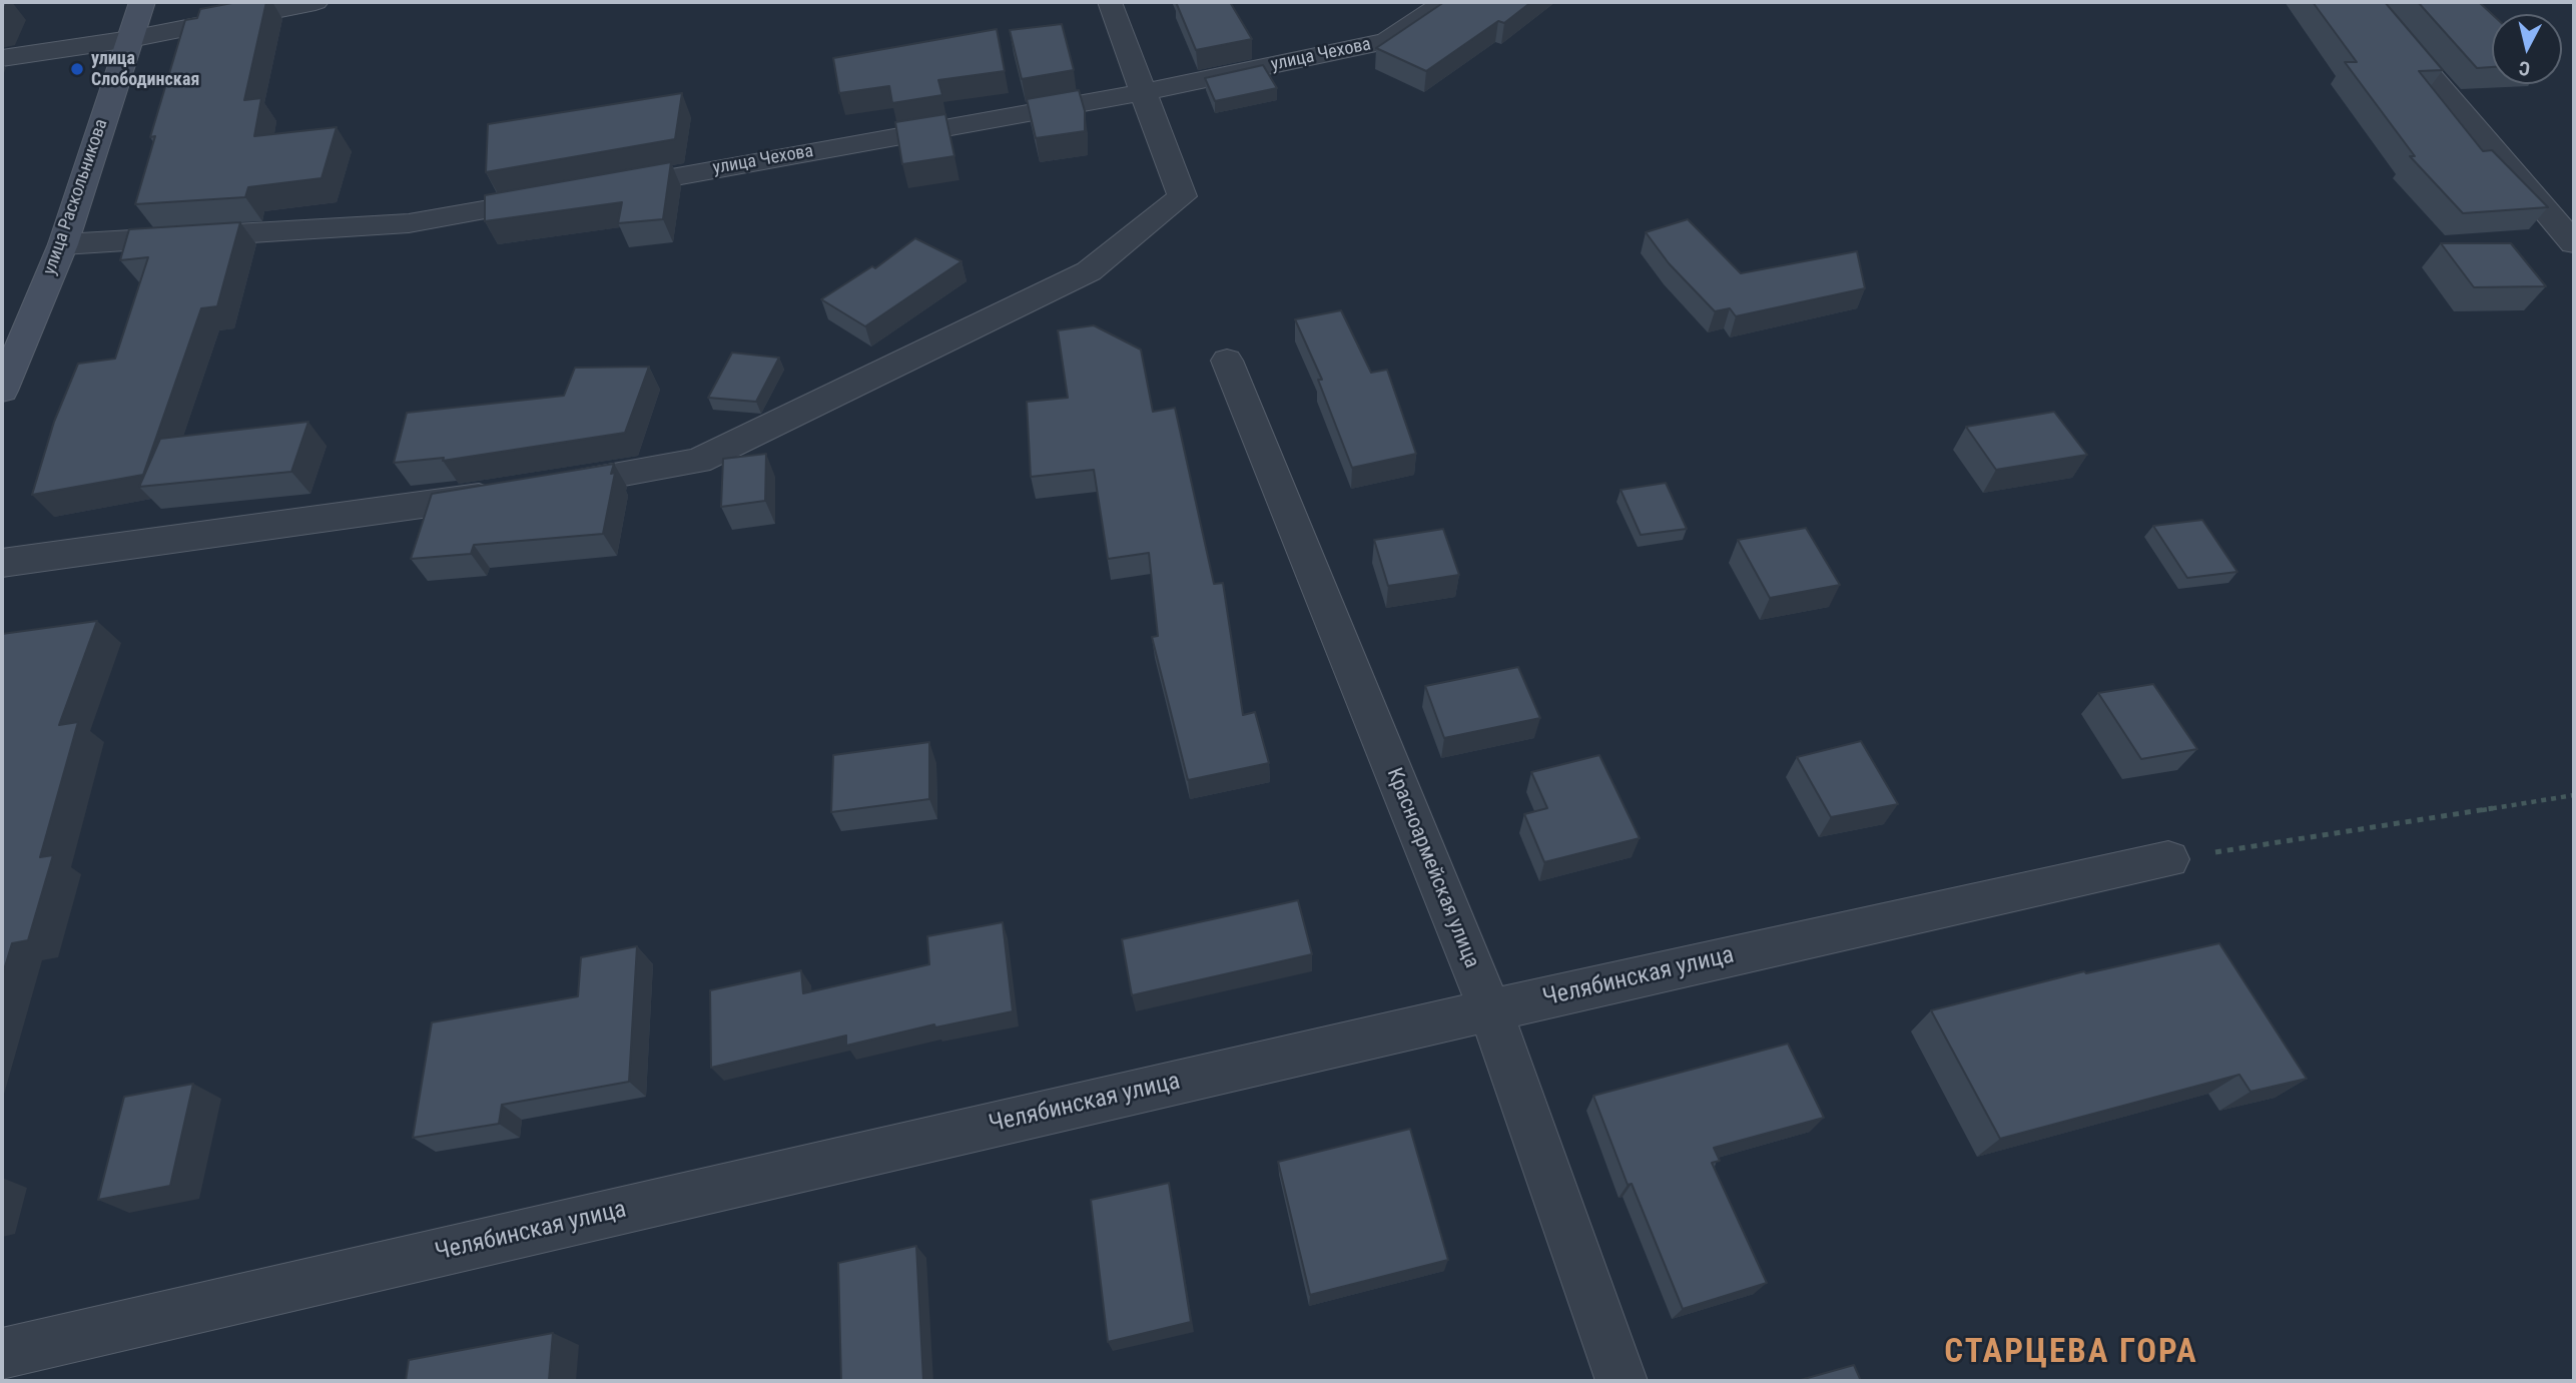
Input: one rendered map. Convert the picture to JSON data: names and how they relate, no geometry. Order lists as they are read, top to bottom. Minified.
{"streets":{"main road":["улица Раскольникова"],"street":["улица Чехова","Красноармейская улица","Челябинская улица"]},"crossings":[["Красноармейская улица","Челябинская улица"]],"districts":["СТАРЦЕВА ГОРА"],"places":["улица Слободинская"],"north":"bottom"}
